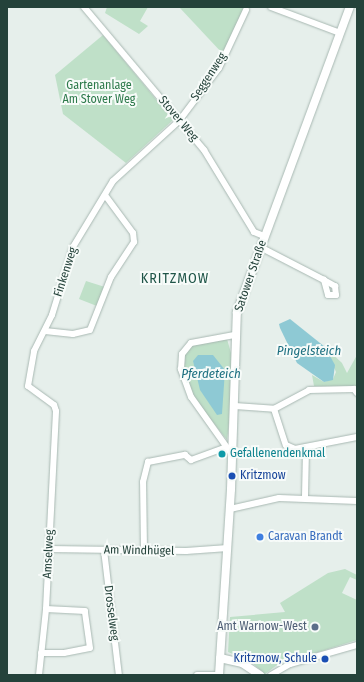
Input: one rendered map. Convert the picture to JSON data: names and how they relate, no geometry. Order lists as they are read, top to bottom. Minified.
{"streets":{"main road":["Satower Straße"],"street":["Seggenweg","Stover Weg","Finkenweg","Am Windhügel","Amselweg","Drosselweg"]},"crossings":[["Seggenweg","Stover Weg"],["Seggenweg","Finkenweg"],["Stover Weg","Finkenweg"],["Stover Weg","Satower Straße"],["Finkenweg","Amselweg"],["Satower Straße","Am Windhügel"],["Am Windhügel","Amselweg"],["Am Windhügel","Drosselweg"]],"districts":["KRITZMOW"],"water":["Pingelsteich","Pferdeteich"],"parks":["Gartenanlage Am Stover Weg"],"places":["Gefallenendenkmal","Kritzmow","Caravan Brandt","Amt Warnow-West","Kritzmow, Schule"]}
